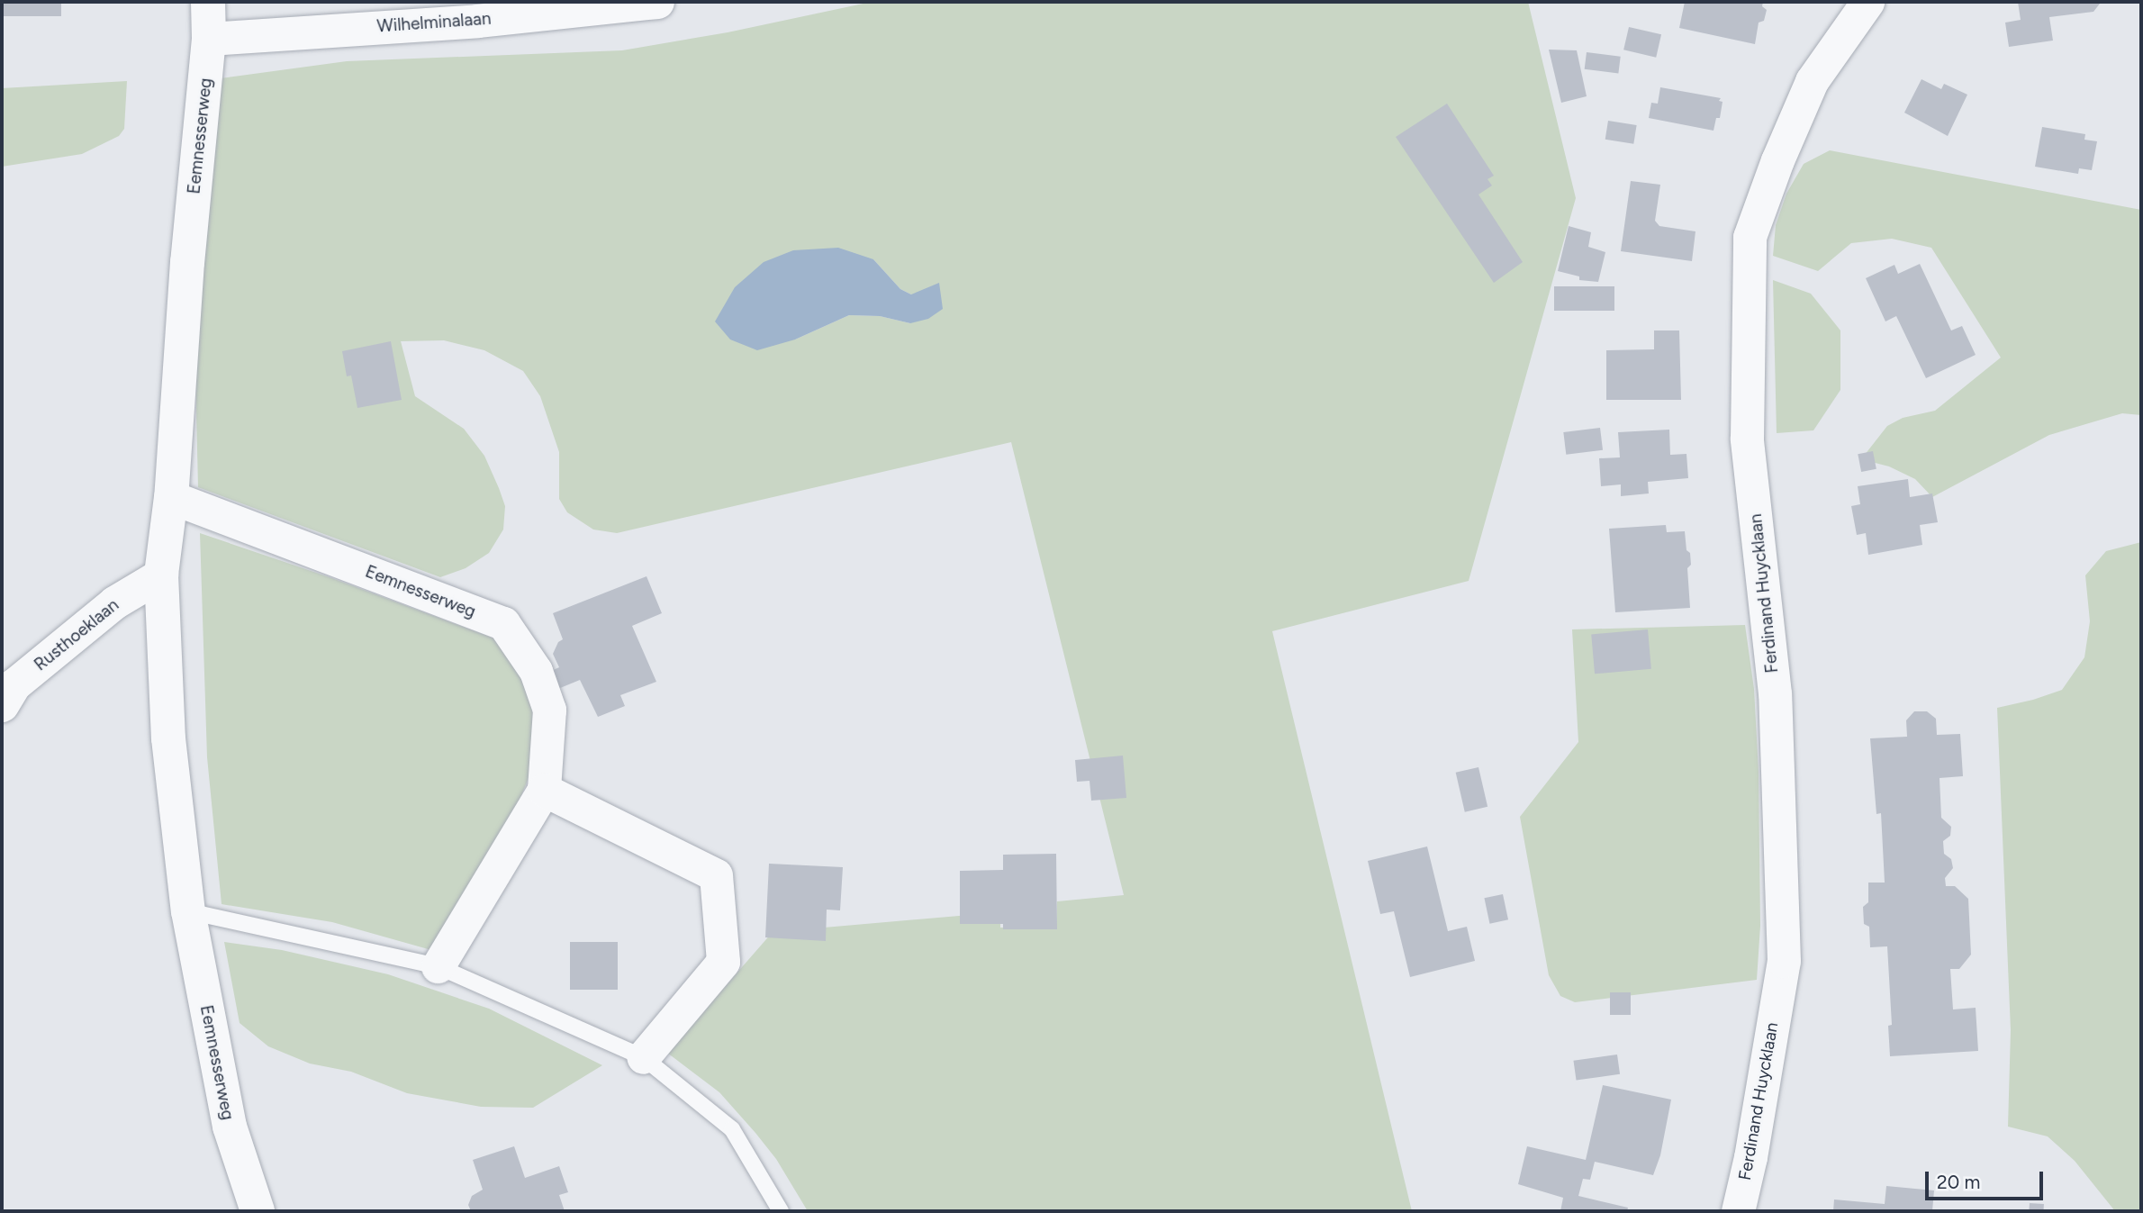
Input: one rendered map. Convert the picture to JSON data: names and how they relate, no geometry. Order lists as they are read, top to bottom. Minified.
{"streets":{"street":["Wilhelminalaan","Eemnesserweg","Ferdinand Huycklaan","Rusthoeklaan"]},"crossings":[["Wilhelminalaan","Eemnesserweg"],["Eemnesserweg","Rusthoeklaan"]],"scale_bar":"20 m"}
